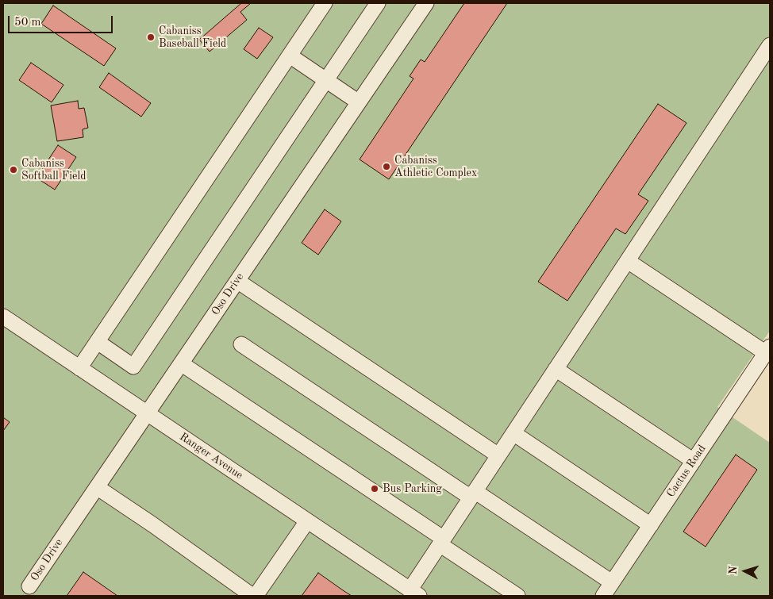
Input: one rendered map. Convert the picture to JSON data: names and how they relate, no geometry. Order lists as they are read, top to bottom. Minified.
{"streets":{"street":["Oso Drive","Ranger Avenue","Cactus Road"]},"crossings":[["Oso Drive","Ranger Avenue"]],"places":["Cabaniss Baseball Field","Cabaniss Athletic Complex","Cabaniss Softball Field","Bus Parking"],"scale_bar":"50 m","north":"left"}
